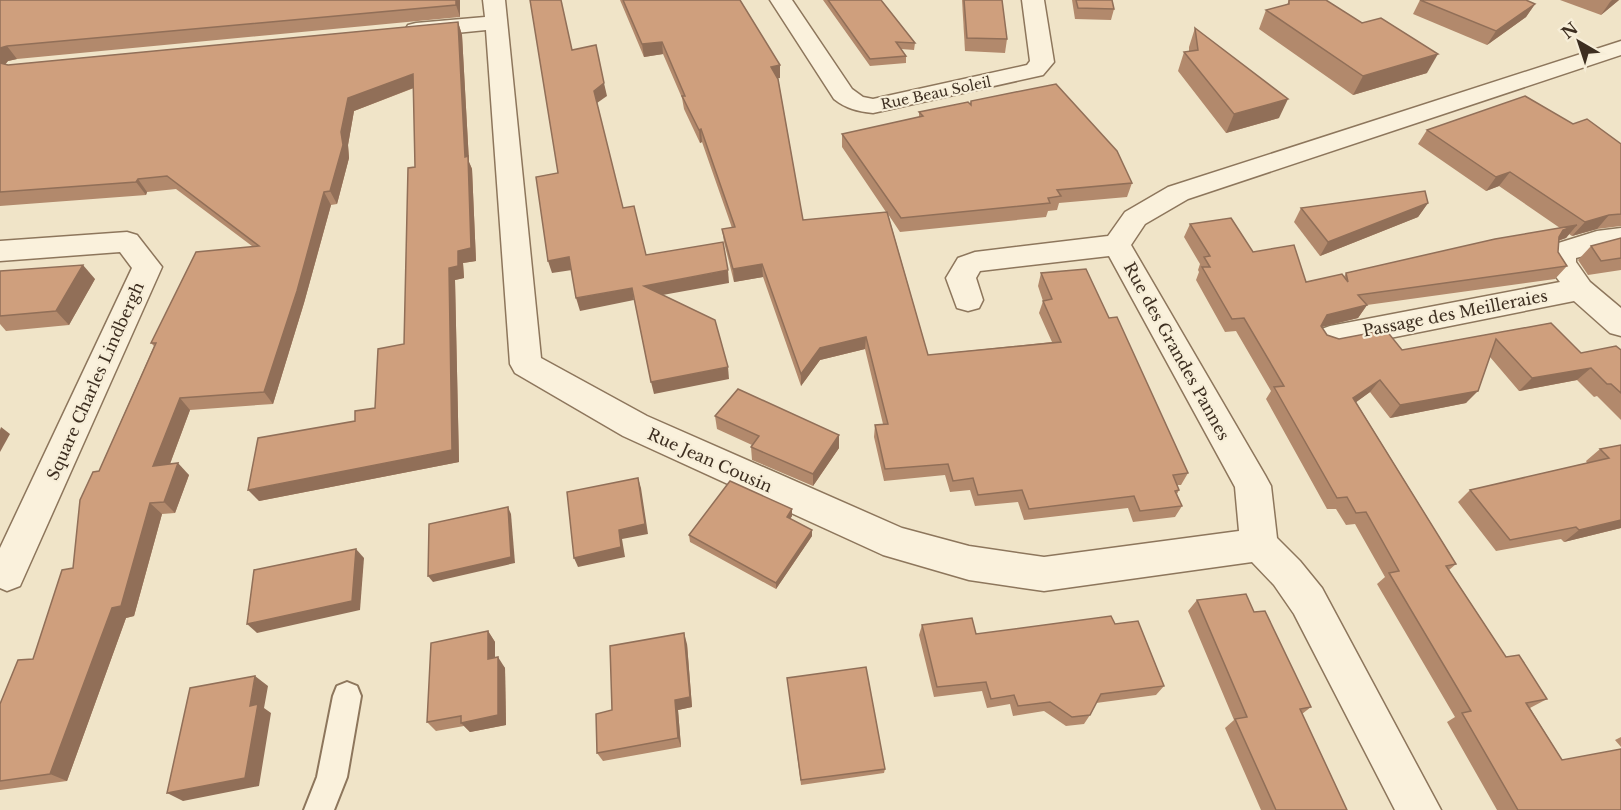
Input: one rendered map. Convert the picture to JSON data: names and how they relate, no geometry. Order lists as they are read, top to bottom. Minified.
{"streets":{"street":["Rue Beau Soleil","Passage des Meilleraies","Rue des Grandes Pannes","Square Charles Lindbergh","Rue Jean Cousin"]},"crossings":[["Rue des Grandes Pannes","Rue Jean Cousin"]],"north":"top left"}
